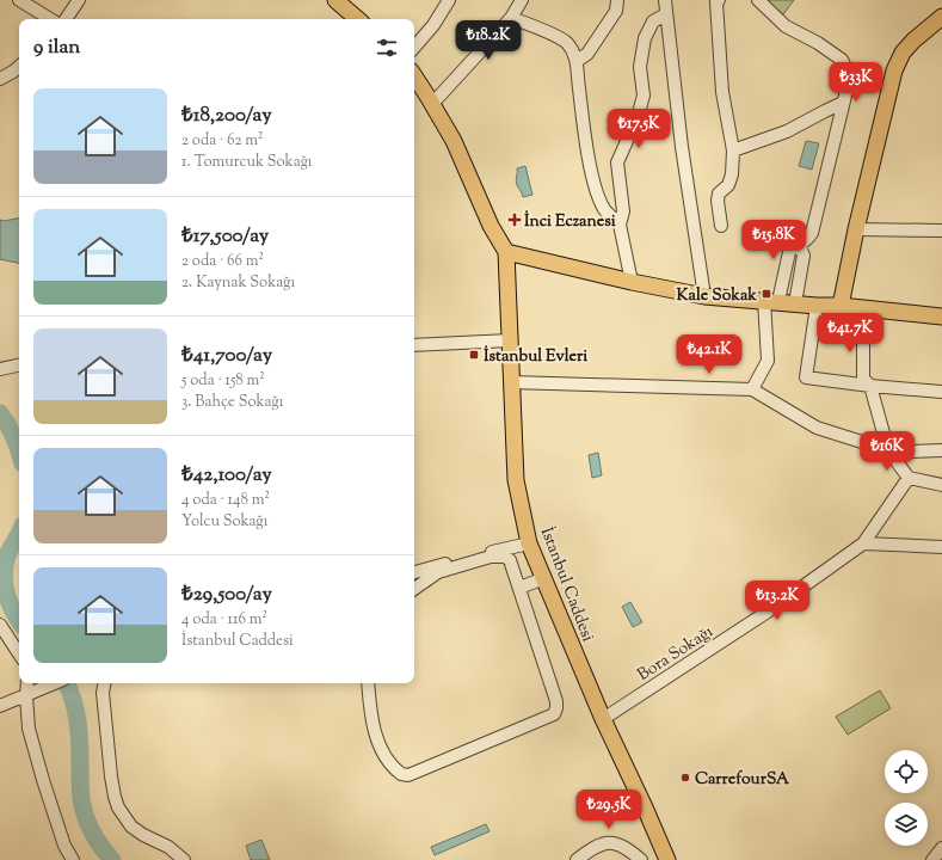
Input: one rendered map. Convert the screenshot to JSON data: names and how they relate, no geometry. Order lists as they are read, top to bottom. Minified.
{"streets":{"main road":["İstanbul Caddesi"],"street":["Bora Sokağı"]},"crossings":[["İstanbul Caddesi","Bora Sokağı"]],"places":{"health":["İnci Eczanesi"],"transit":["Kale Sokak","İstanbul Evleri"],"other":["CarrefourSA"]},"page":{"heading":"9 ilan","price":["₺18.2K","₺33K","₺17.5K","₺15.8K","₺41.7K","₺42.1K","₺16K","₺13.2K","₺29.5K"],"list":[{"name":"₺18,200/ay","note":"2 oda · 62 m² · 1. Tomurcuk Sokağı"},{"name":"₺17,500/ay","note":"2 oda · 66 m² · 2. Kaynak Sokağı"},{"name":"₺41,700/ay","note":"5 oda · 158 m² · 3. Bahçe Sokağı"},{"name":"₺42,100/ay","note":"4 oda · 148 m² · Yolcu Sokağı"},{"name":"₺29,500/ay","note":"4 oda · 116 m² · İstanbul Caddesi"}]}}
